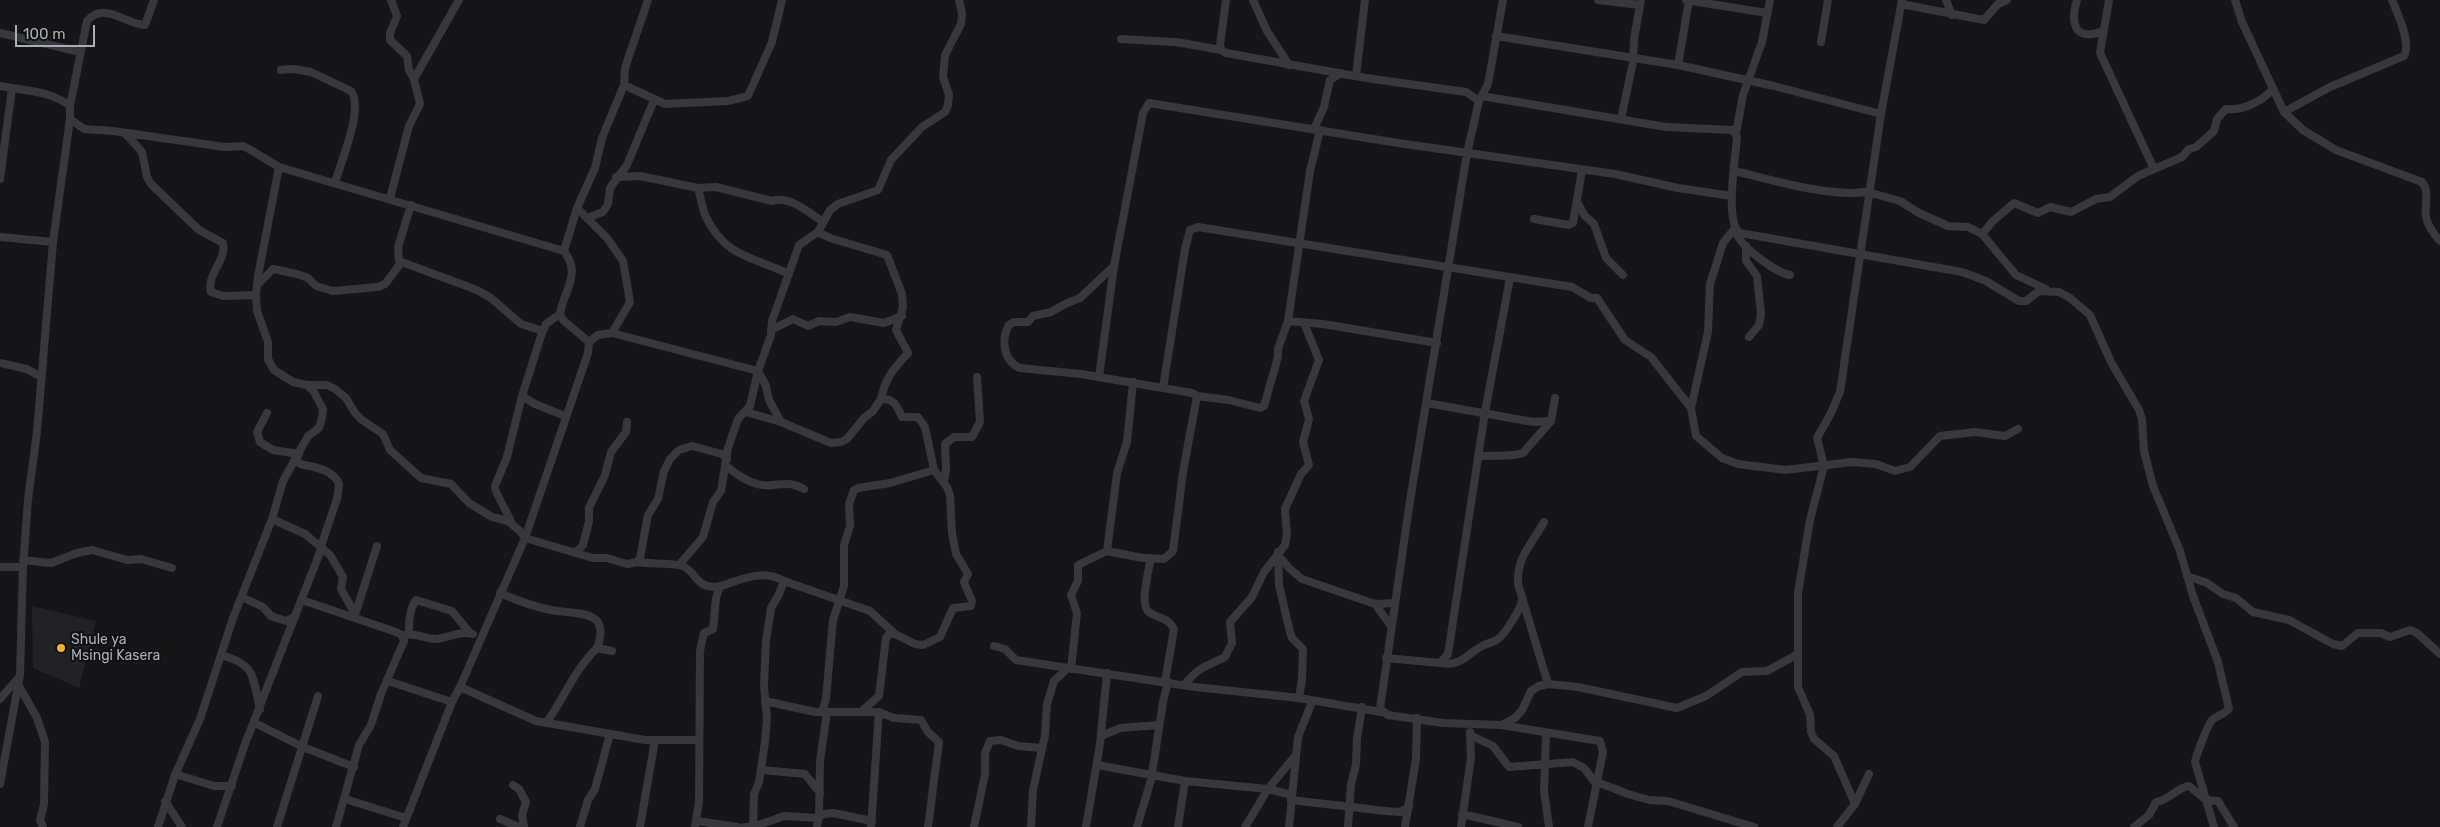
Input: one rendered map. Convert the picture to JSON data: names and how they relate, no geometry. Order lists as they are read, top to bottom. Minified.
{"places":["Shule ya Msingi Kasera"],"scale_bar":"100 m"}
